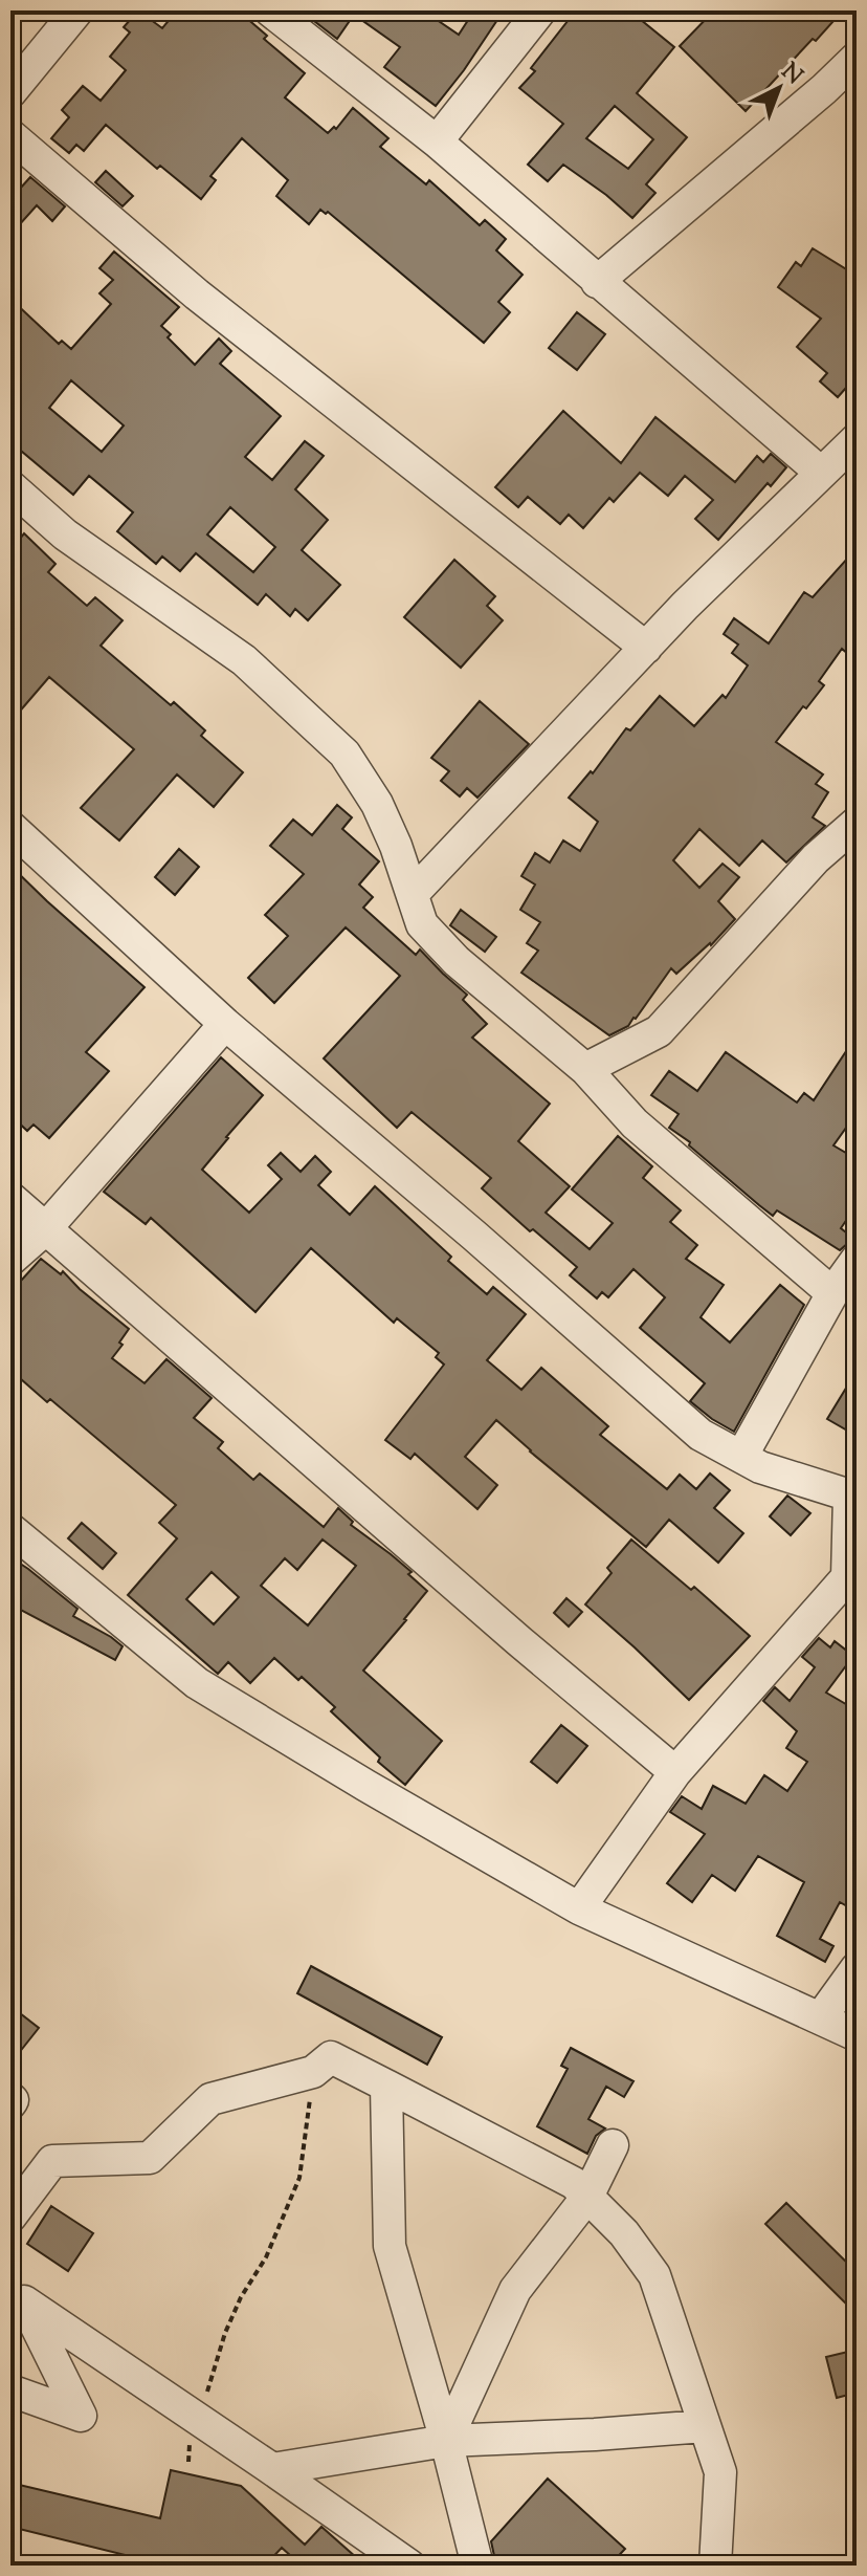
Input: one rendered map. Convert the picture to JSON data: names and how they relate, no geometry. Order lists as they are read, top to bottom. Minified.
{"north":"top right"}
